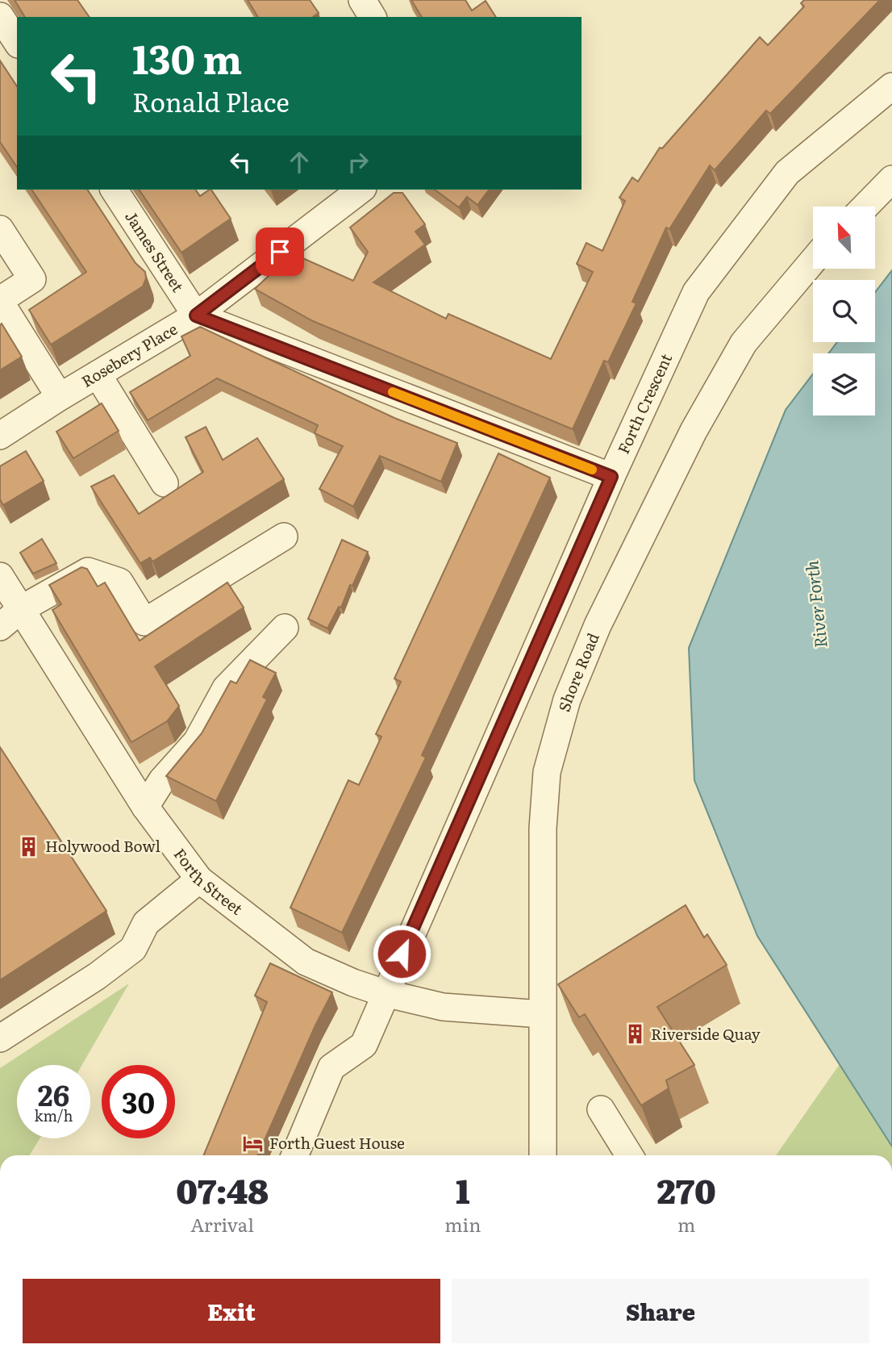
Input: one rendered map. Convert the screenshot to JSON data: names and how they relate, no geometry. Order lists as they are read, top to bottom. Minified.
{"streets":{"street":["James Street","Rosebery Place","Forth Crescent","Shore Road","Forth Street"]},"crossings":[["James Street","Rosebery Place"],["Forth Crescent","Forth Street"],["Shore Road","Forth Street"]],"water":["River Forth"],"places":{"building":["Holywood Bowl","Riverside Quay"],"hotel":["Forth Guest House"]},"north":"top left","page":{"turn":["130 m","Ronald Place"],"speed":"26 km/h","limit":"30","eta":["07:48","Arrival","1","min","270","m"],"buttons":["Exit","Share"]}}
